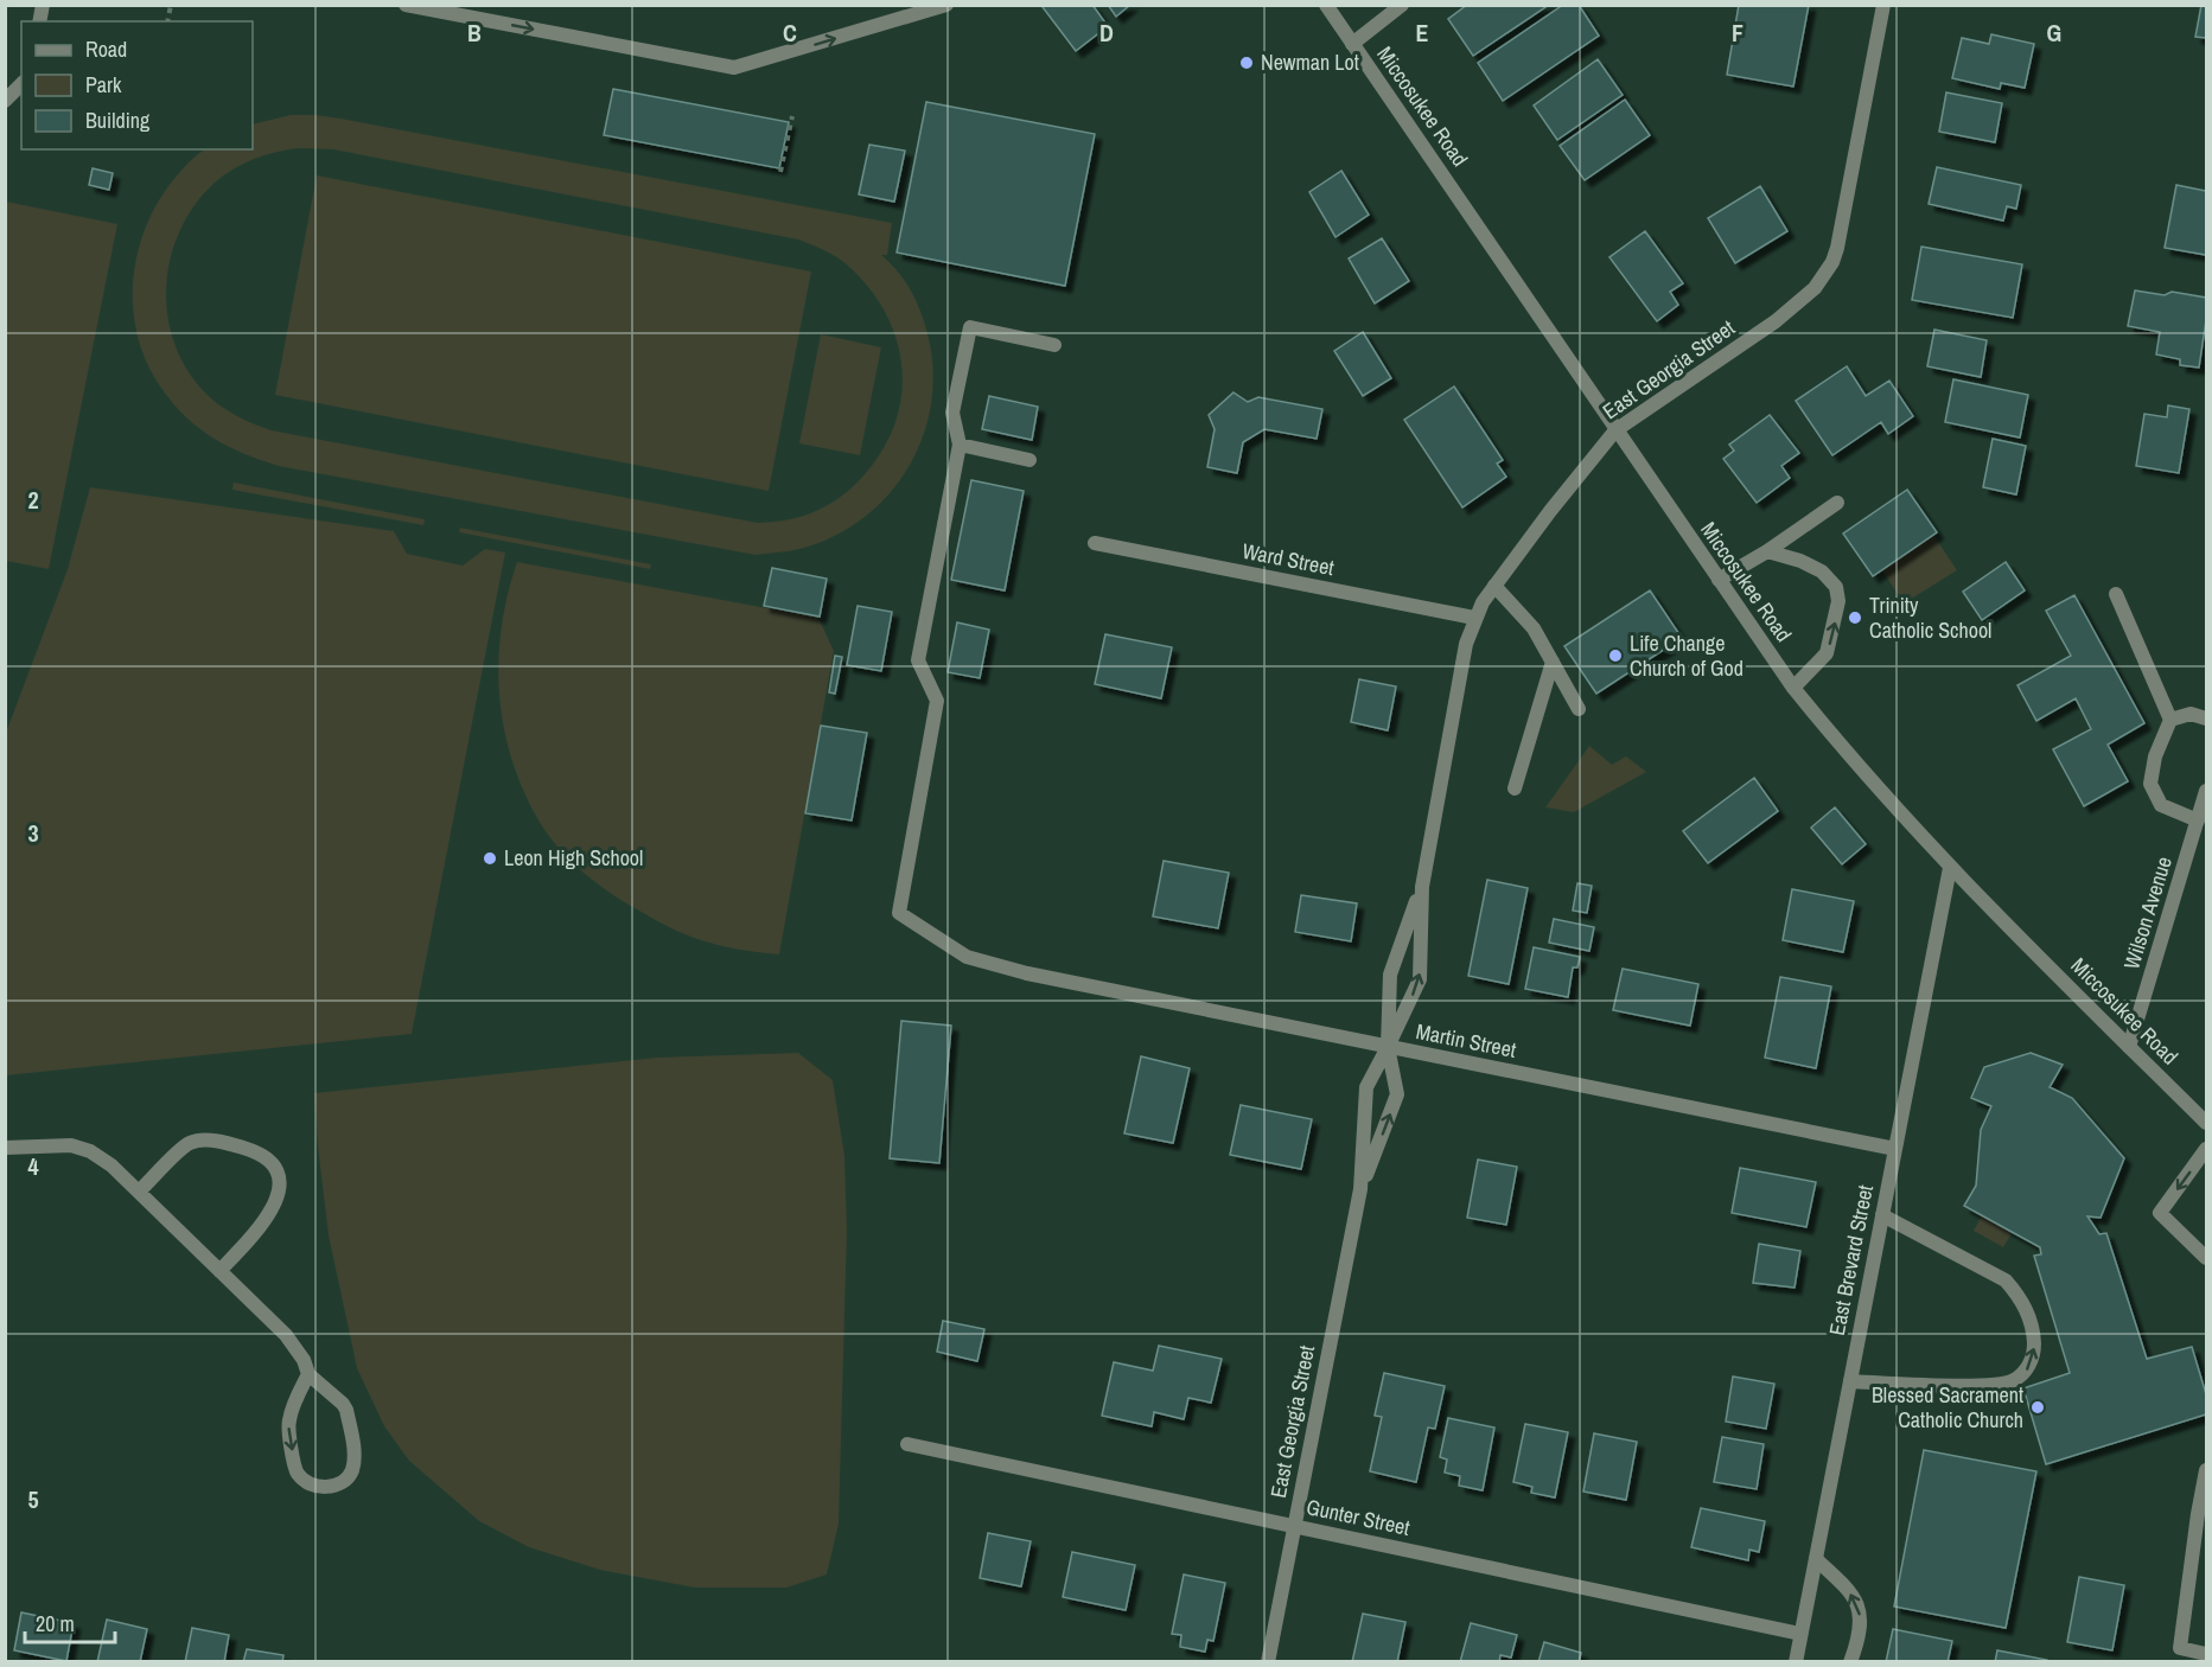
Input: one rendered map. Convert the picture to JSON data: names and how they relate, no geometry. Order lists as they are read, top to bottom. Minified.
{"streets":{"street":["Miccosukee Road","East Georgia Street","Ward Street","Wilson Avenue","Martin Street","East Brevard Street","Gunter Street"]},"crossings":[["Miccosukee Road","East Georgia Street"],["Miccosukee Road","Wilson Avenue"],["Miccosukee Road","East Brevard Street"],["East Georgia Street","Ward Street"],["East Georgia Street","Martin Street"],["East Georgia Street","Gunter Street"],["Martin Street","East Brevard Street"],["East Brevard Street","Gunter Street"]],"places":["Newman Lot","Trinity Catholic School","Life Change Church of God","Leon High School","Blessed Sacrament Catholic Church"],"legend":["Road","Park","Building"],"scale_bar":"20 m","grid":{"columns":["B","C","D","E","F","G"],"rows":["2","3","4","5"]}}
